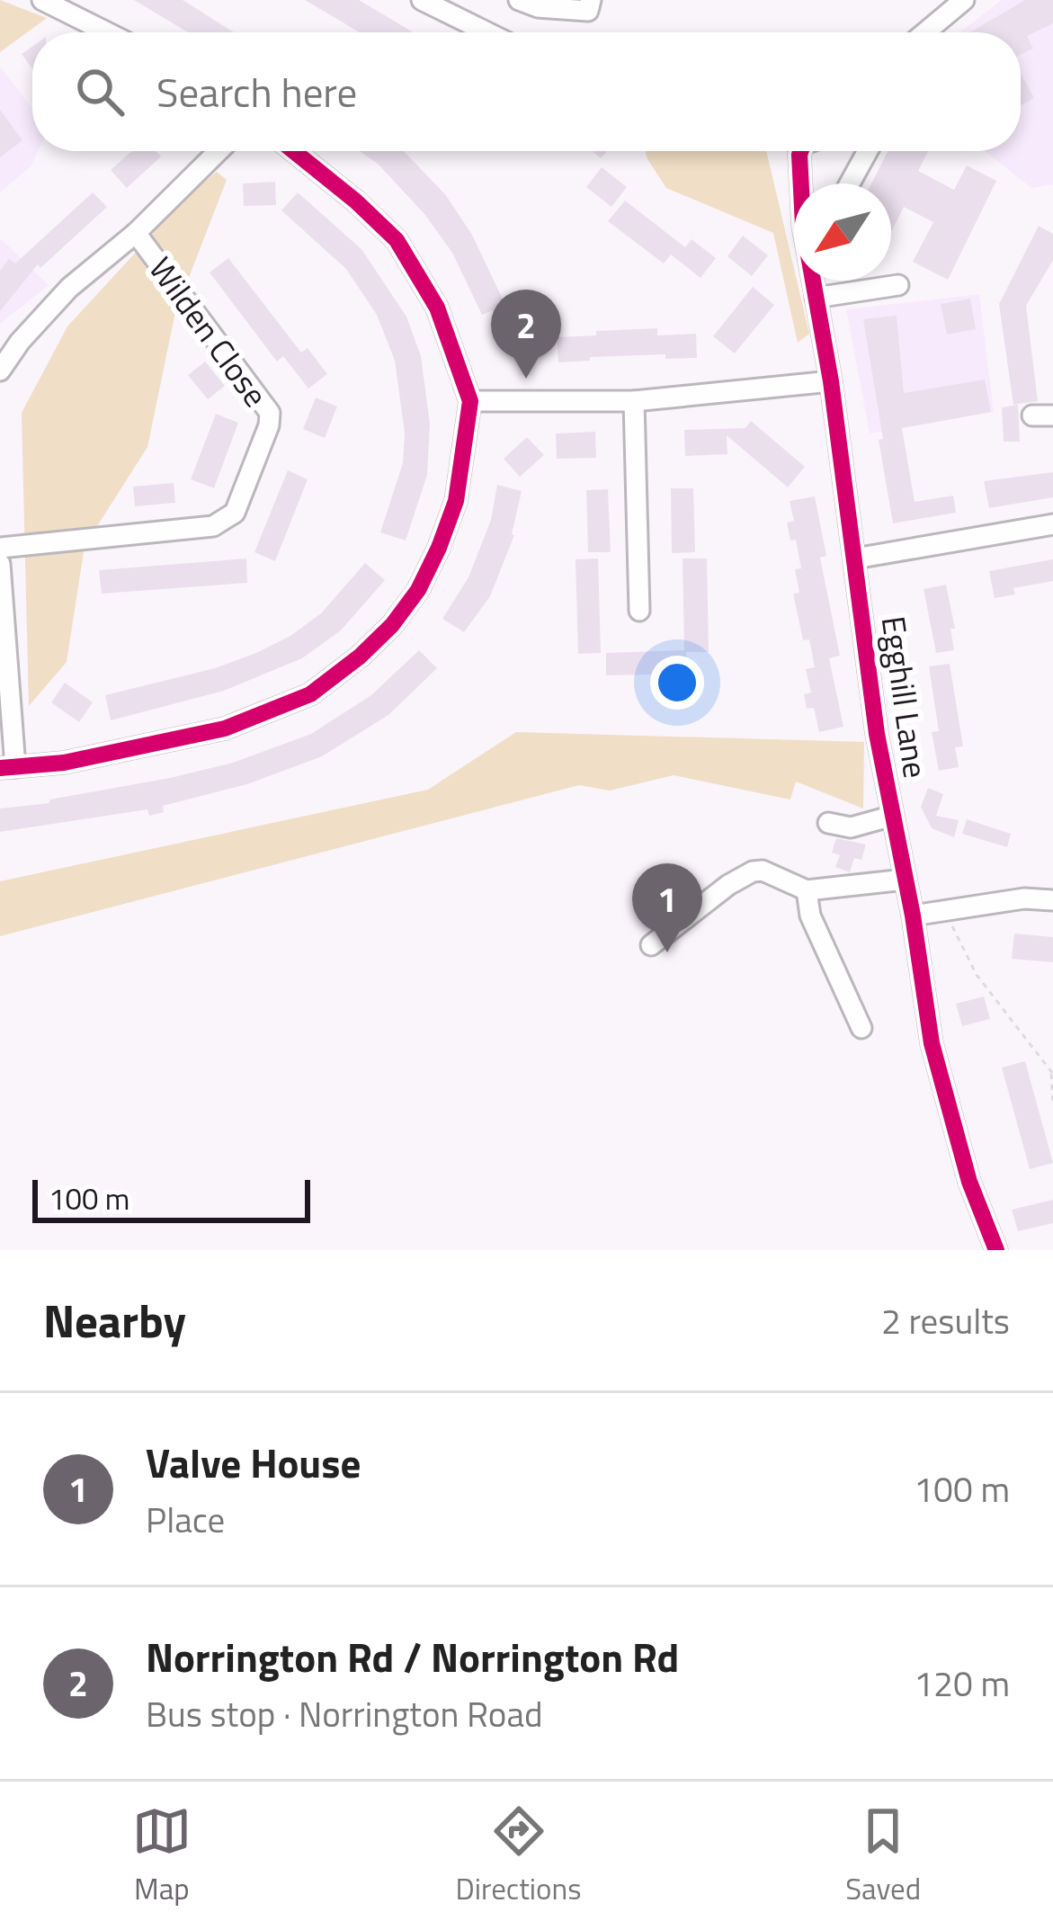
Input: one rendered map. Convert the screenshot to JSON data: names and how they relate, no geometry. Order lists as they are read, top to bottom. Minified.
{"streets":{"street":["Wilden Close","Egghill Lane"]},"scale_bar":"100 m","north":"bottom left","page":{"search":"Search here","pins":["2","1"],"scale":"100 m","heading":["Nearby","2 results"],"list":[{"mark":"1","name":"Valve House","note":"Place","value":"100 m"},{"mark":"2","name":"Norrington Rd / Norrington Rd","note":"Bus stop · Norrington Road","value":"120 m"}],"nav":["Map","Directions","Saved"]}}
